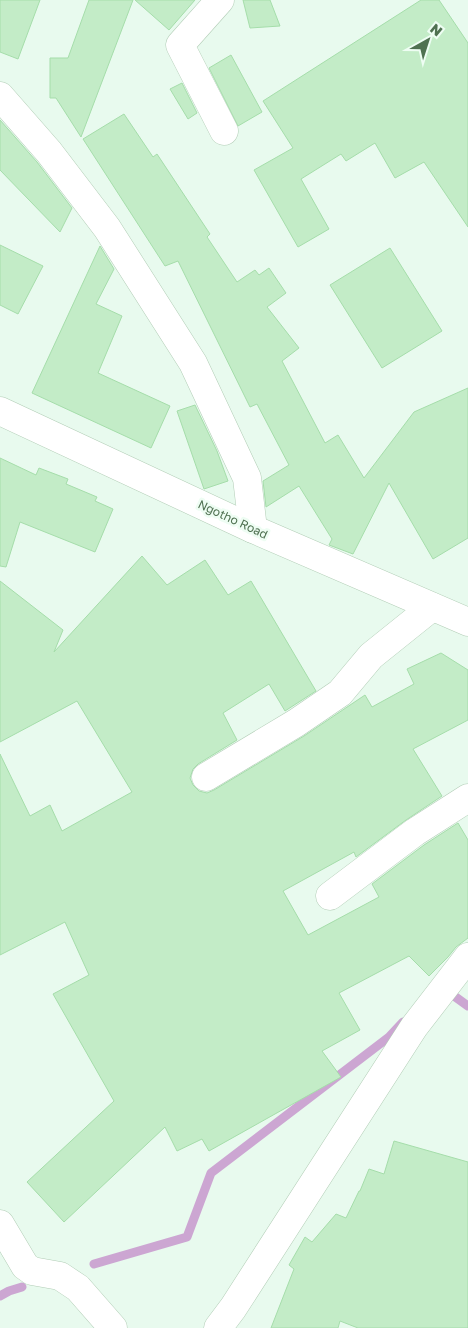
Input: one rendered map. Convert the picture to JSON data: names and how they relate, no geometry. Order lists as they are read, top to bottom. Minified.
{"streets":{"street":["Ngotho Road"]},"north":"top right"}
